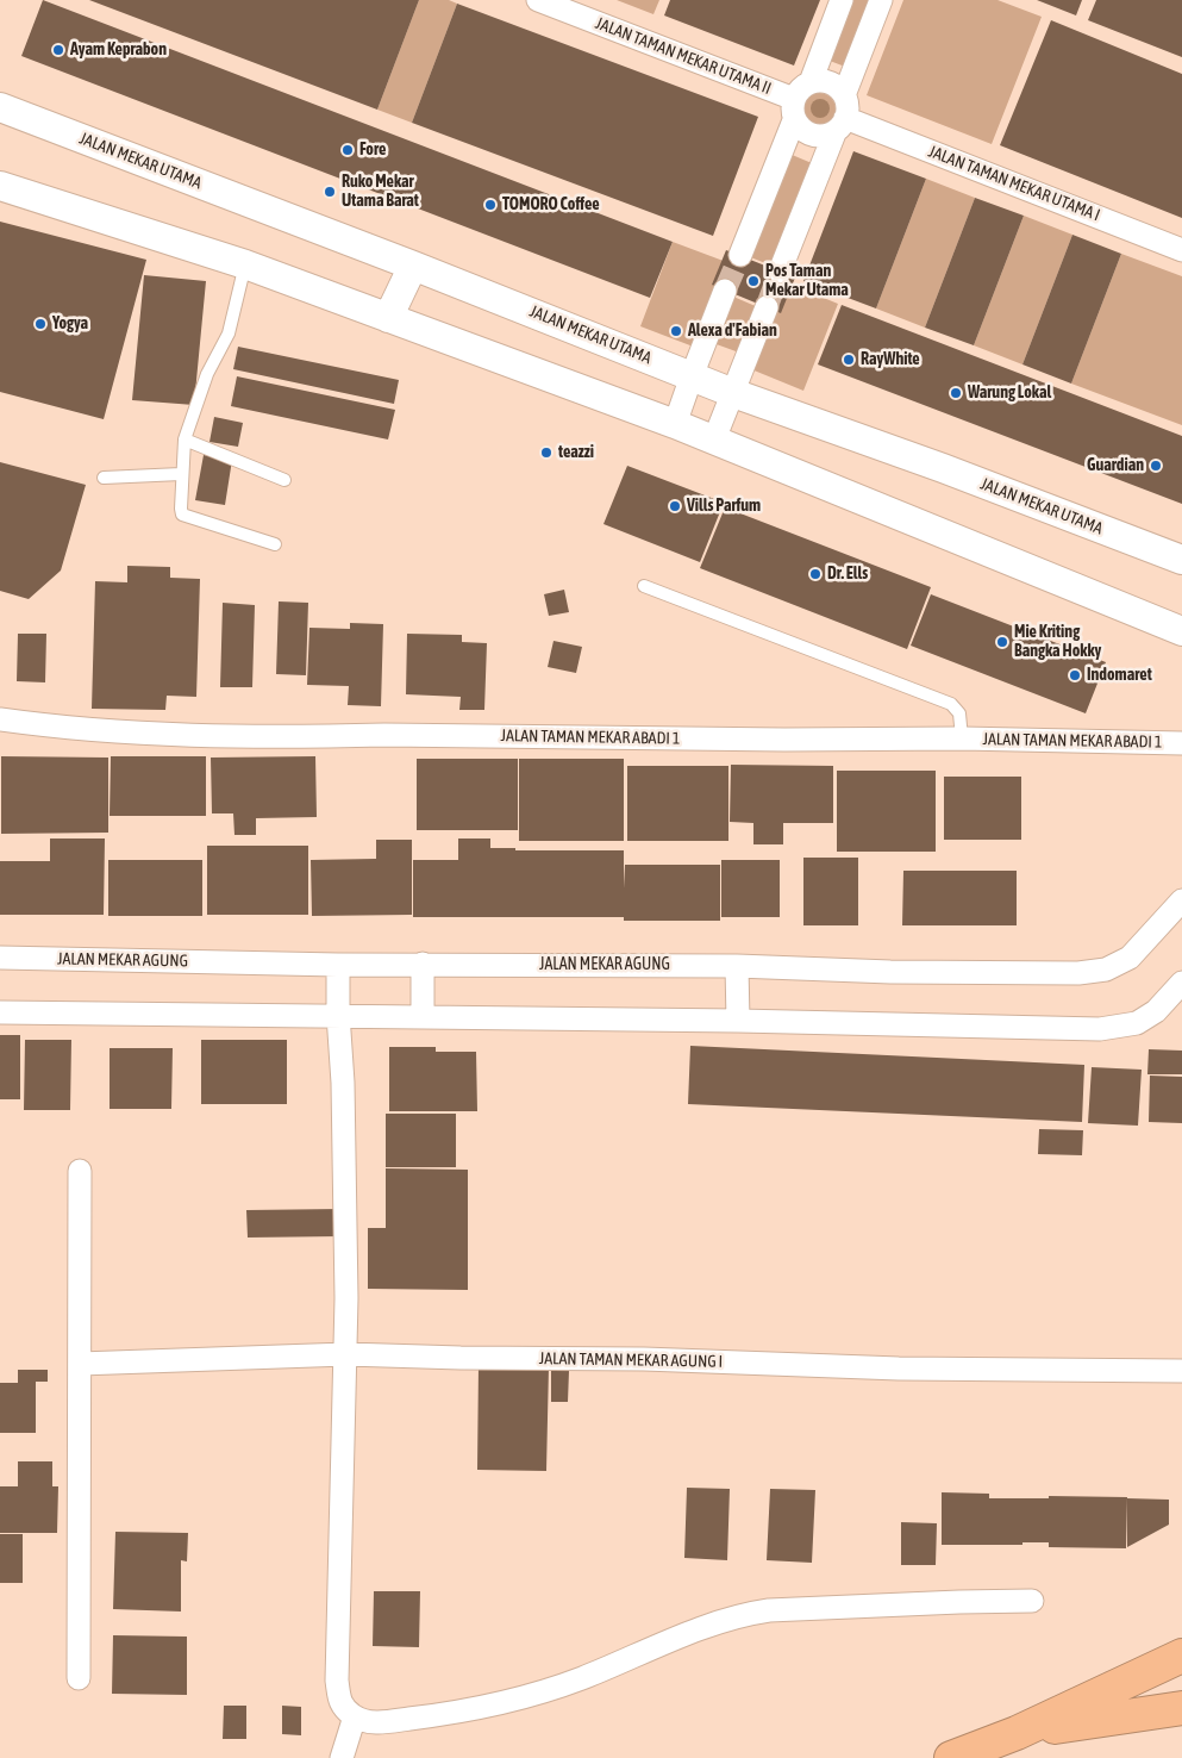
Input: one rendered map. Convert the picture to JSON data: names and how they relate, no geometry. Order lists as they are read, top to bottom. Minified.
{"streets":{"street":["JALAN TAMAN MEKAR UTAMA II","JALAN MEKAR UTAMA","JALAN TAMAN MEKAR UTAMA I","JALAN TAMAN MEKAR ABADI 1","JALAN MEKAR AGUNG","JALAN TAMAN MEKAR AGUNG I"]},"crossings":[["JALAN TAMAN MEKAR UTAMA II","JALAN TAMAN MEKAR UTAMA I"]],"places":["Ayam Keprabon","Fore","Ruko Mekar Utama Barat","TOMORO Coffee","Pos Taman Mekar Utama","Yogya","Alexa d'Fabian","RayWhite","Warung Lokal","teazzi","Guardian","Vills Parfum","Dr. Ells","Mie Kriting Bangka Hokky","Indomaret"]}
